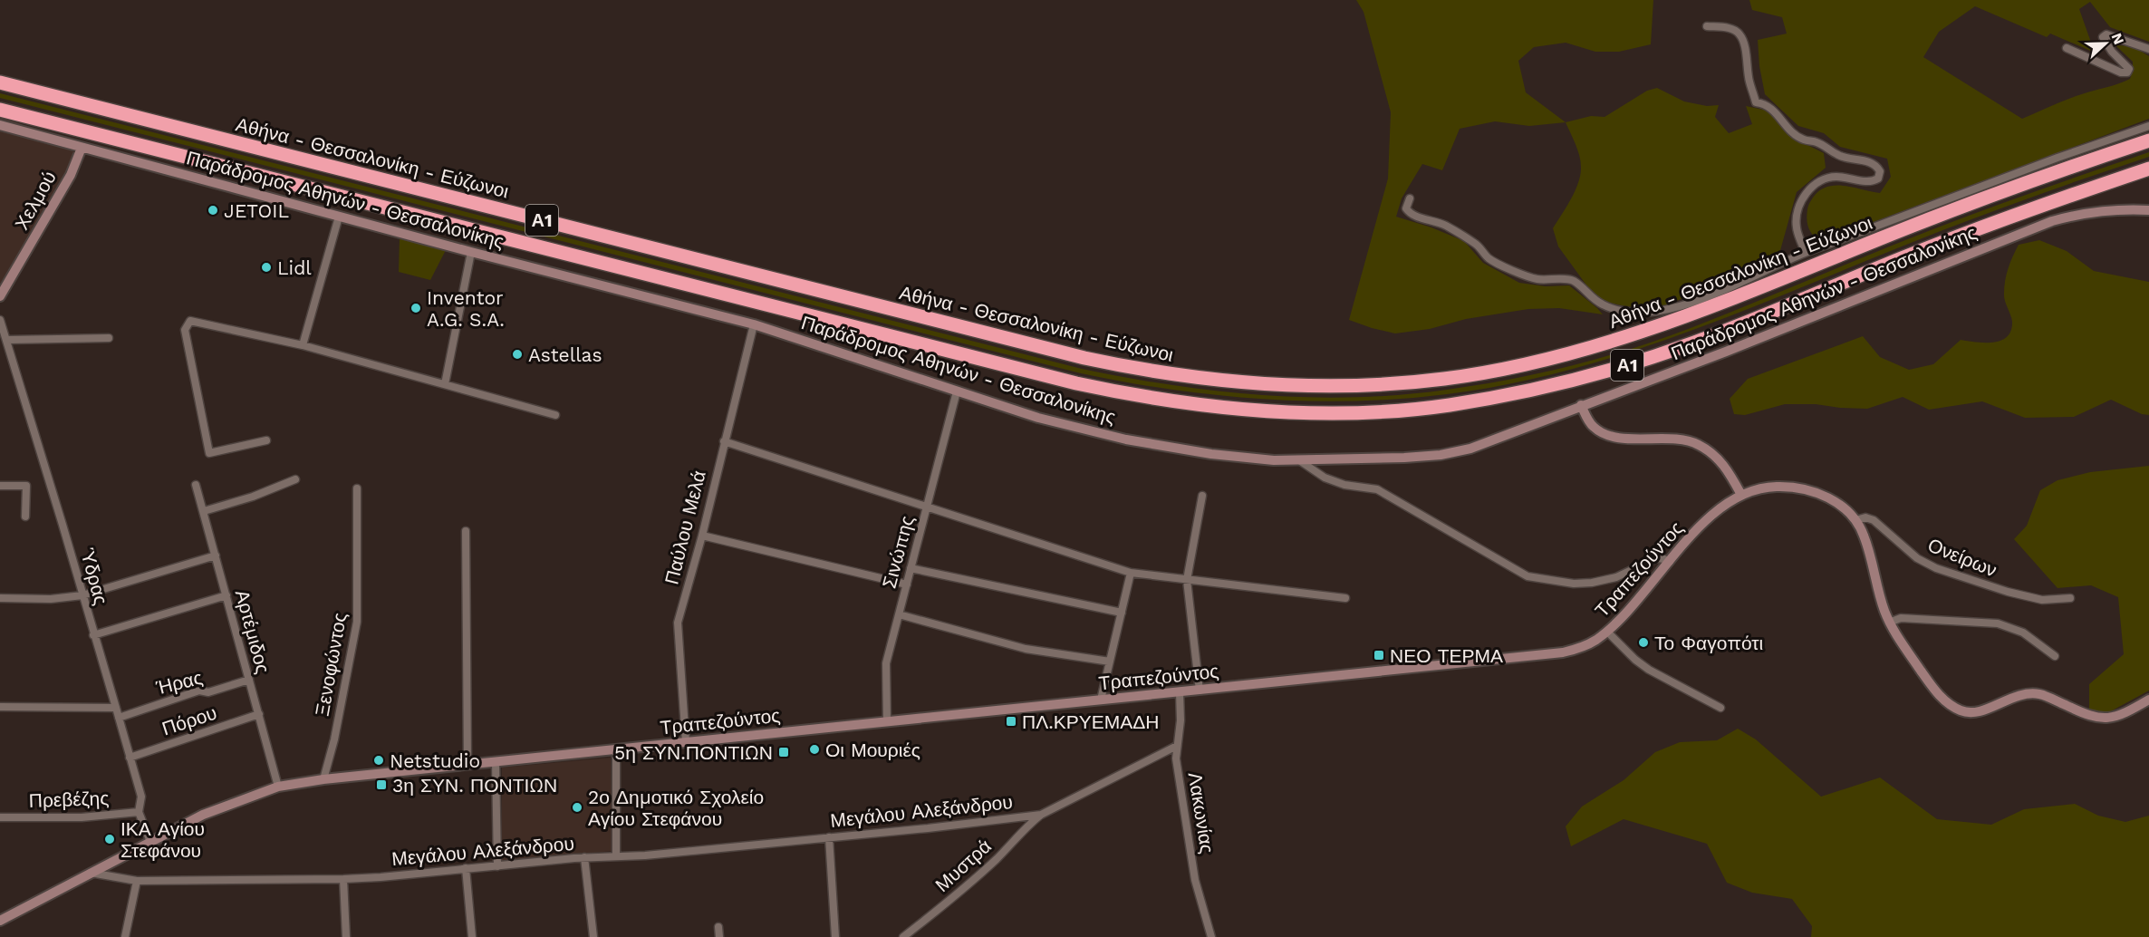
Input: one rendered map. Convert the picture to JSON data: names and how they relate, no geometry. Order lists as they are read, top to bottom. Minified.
{"streets":{"highway":["Αθήνα - Θεσσαλονίκη - Εύζωνοι","Α1"],"main road":["Παράδρομος Αθηνών - Θεσσαλονίκης","Χελμού","Τραπεζούντος"],"street":["Παύλου Μελά","Σινώπης","Ονείρων","Ύδρας","Αρτέμιδος","Ξενοφώντος","Ήρας","Πόρου","Πρεβέζης","Μεγάλου Αλεξάνδρου","Λακωνίας","Μυστρά"]},"crossings":[["Παράδρομος Αθηνών - Θεσσαλονίκης","Χελμού"],["Παράδρομος Αθηνών - Θεσσαλονίκης","Παύλου Μελά"],["Παράδρομος Αθηνών - Θεσσαλονίκης","Σινώπης"],["Παύλου Μελά","Τραπεζούντος"],["Σινώπης","Τραπεζούντος"],["Ονείρων","Τραπεζούντος"],["Τραπεζούντος","Ύδρας"],["Τραπεζούντος","Αρτέμιδος"],["Τραπεζούντος","Ξενοφώντος"],["Τραπεζούντος","Μεγάλου Αλεξάνδρου"],["Τραπεζούντος","Λακωνίας"],["Ύδρας","Ήρας"],["Ύδρας","Πόρου"],["Ύδρας","Πρεβέζης"],["Αρτέμιδος","Ήρας"],["Αρτέμιδος","Πόρου"],["Μεγάλου Αλεξάνδρου","Μυστρά"]],"places":{"other":["JETOIL","Lidl","Inventor A.G. S.A.","Astellas","Το Φαγοπότι","Οι Μουριές","Netstudio","2ο Δημοτικό Σχολείο Αγίου Στεφάνου","ΙΚΑ Αγίου Στεφάνου"],"transit":["ΝΕΟ ΤΕΡΜΑ","ΠΛ.ΚΡΥΕΜΑΔΗ","5η ΣΥΝ.ΠΟΝΤΙΩΝ","3η ΣΥΝ. ΠΟΝΤΙΩΝ"]},"north":"right"}
